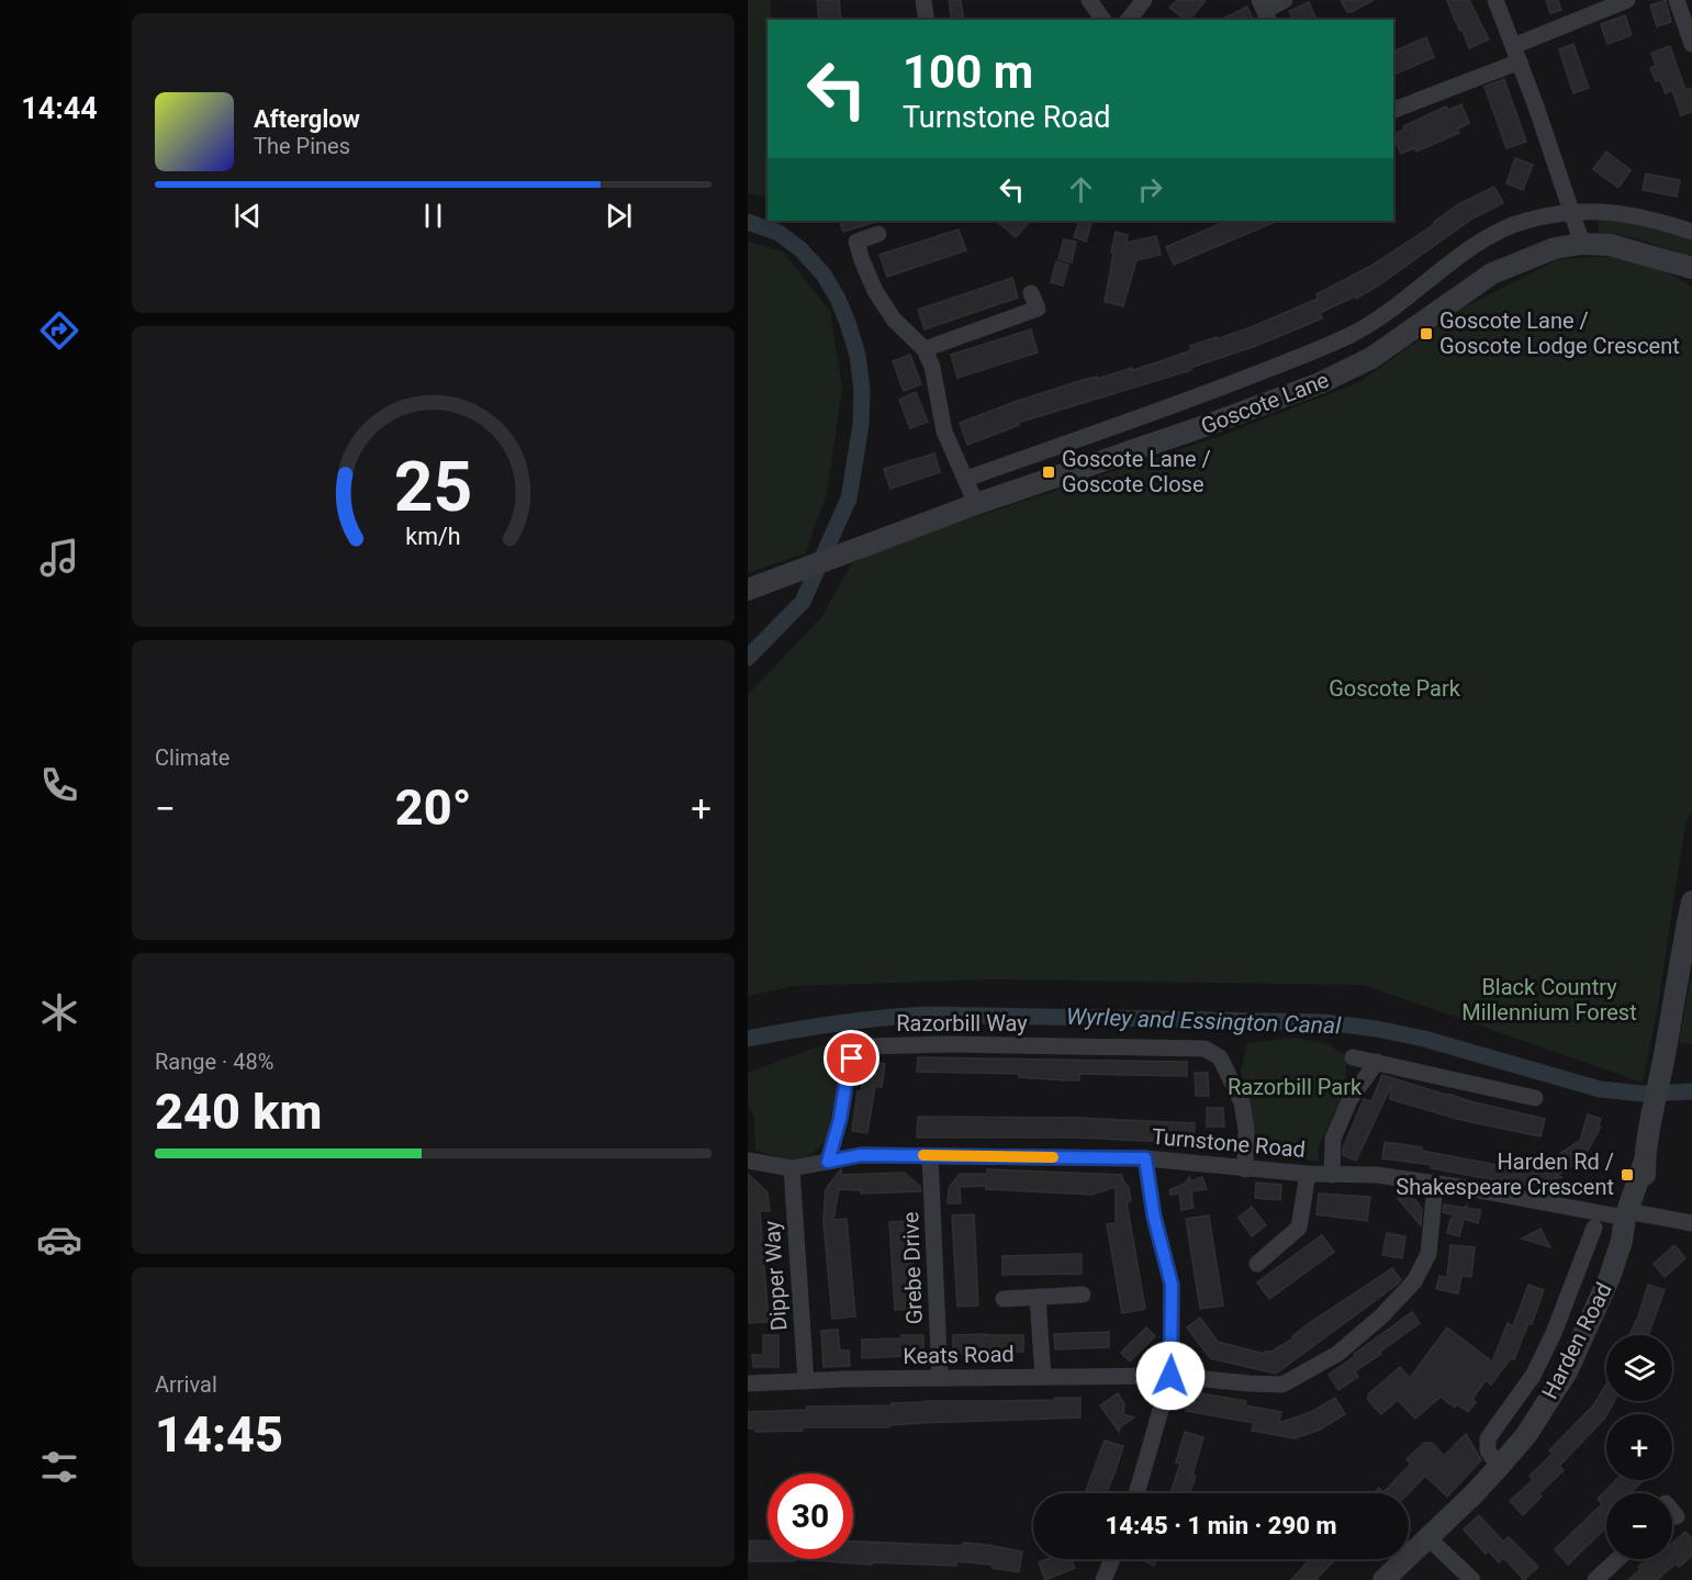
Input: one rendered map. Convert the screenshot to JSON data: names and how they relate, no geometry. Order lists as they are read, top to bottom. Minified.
{"streets":{"street":["Goscote Lane","Razorbill Way","Turnstone Road","Grebe Drive","Dipper Way","Harden Road","Keats Road"]},"crossings":[["Razorbill Way","Turnstone Road"],["Turnstone Road","Grebe Drive"],["Turnstone Road","Dipper Way"],["Turnstone Road","Harden Road"],["Turnstone Road","Keats Road"],["Grebe Drive","Keats Road"],["Dipper Way","Keats Road"]],"water":["Wyrley and Essington Canal"],"parks":["Goscote Park","Black Country Millennium Forest","Razorbill Park"],"places":{"transit":["Goscote Lane / Goscote Lodge Crescent","Goscote Lane / Goscote Close","Harden Rd / Shakespeare Crescent"]},"page":{"tabs":"14:44","turn":["100 m","Turnstone Road"],"song":["Afterglow","The Pines"],"tile":["Climate",["Range · 48%","240 km"],["Arrival","14:45"]],"heat":["−","20°","+"],"map_buttons":["+","−"],"limit":"30","trip":"14:45 · 1 min · 290 m","gauge":["25","km/h"]}}
